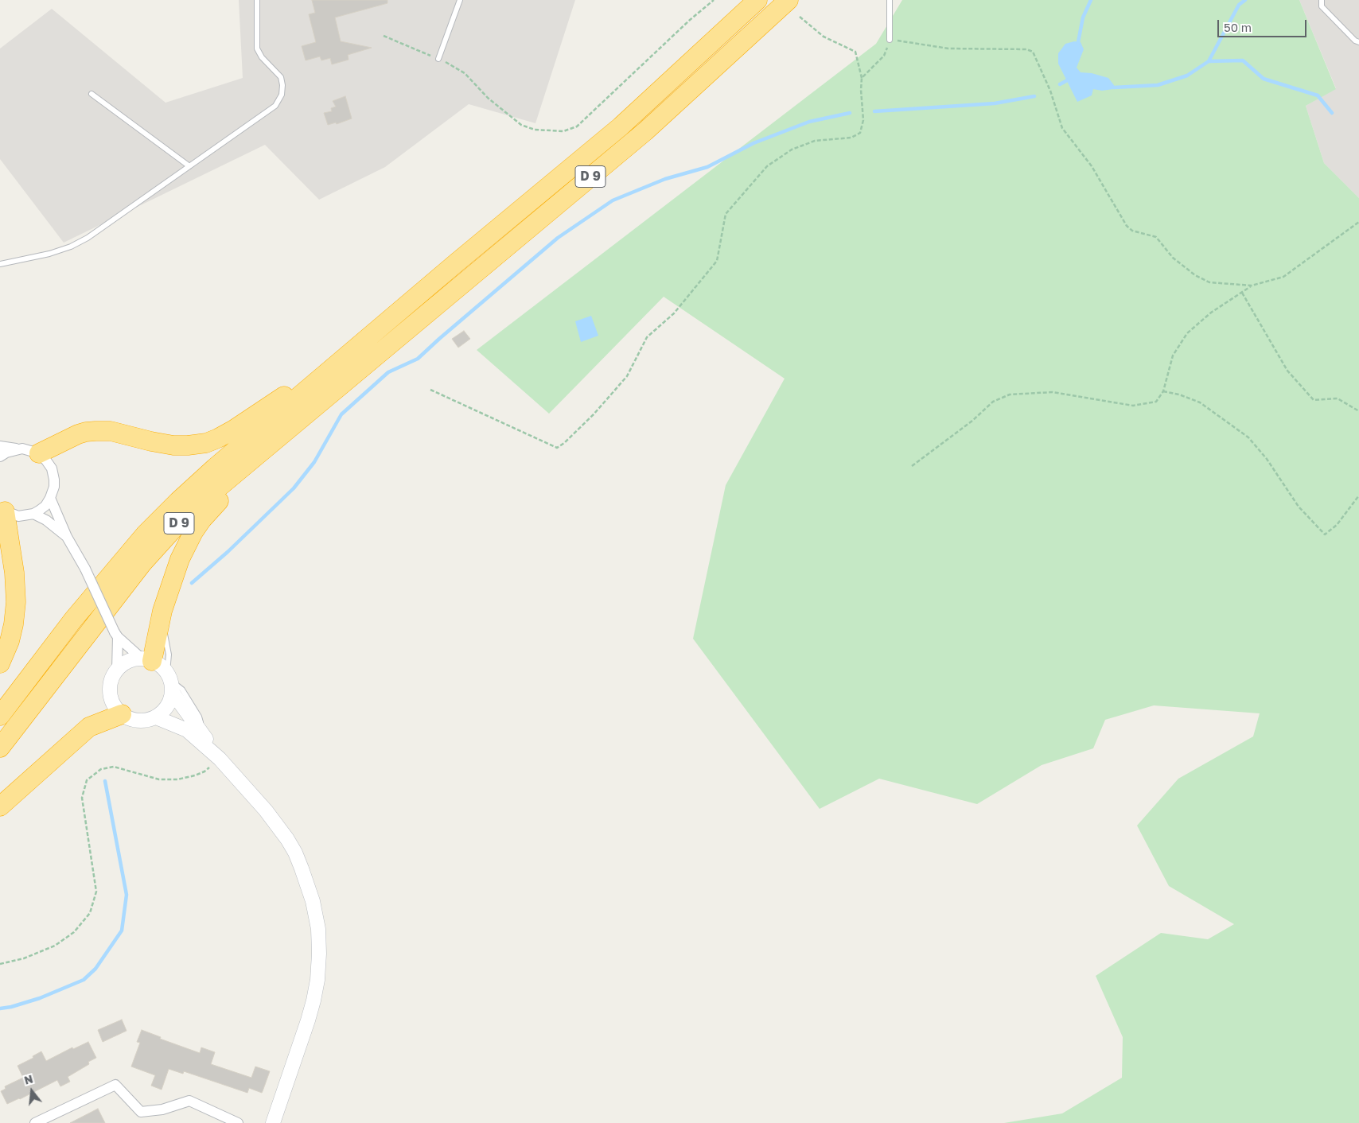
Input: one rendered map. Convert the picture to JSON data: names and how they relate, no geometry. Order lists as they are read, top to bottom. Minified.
{"streets":{"highway":["D 9"]},"scale_bar":"50 m","north":"top"}
